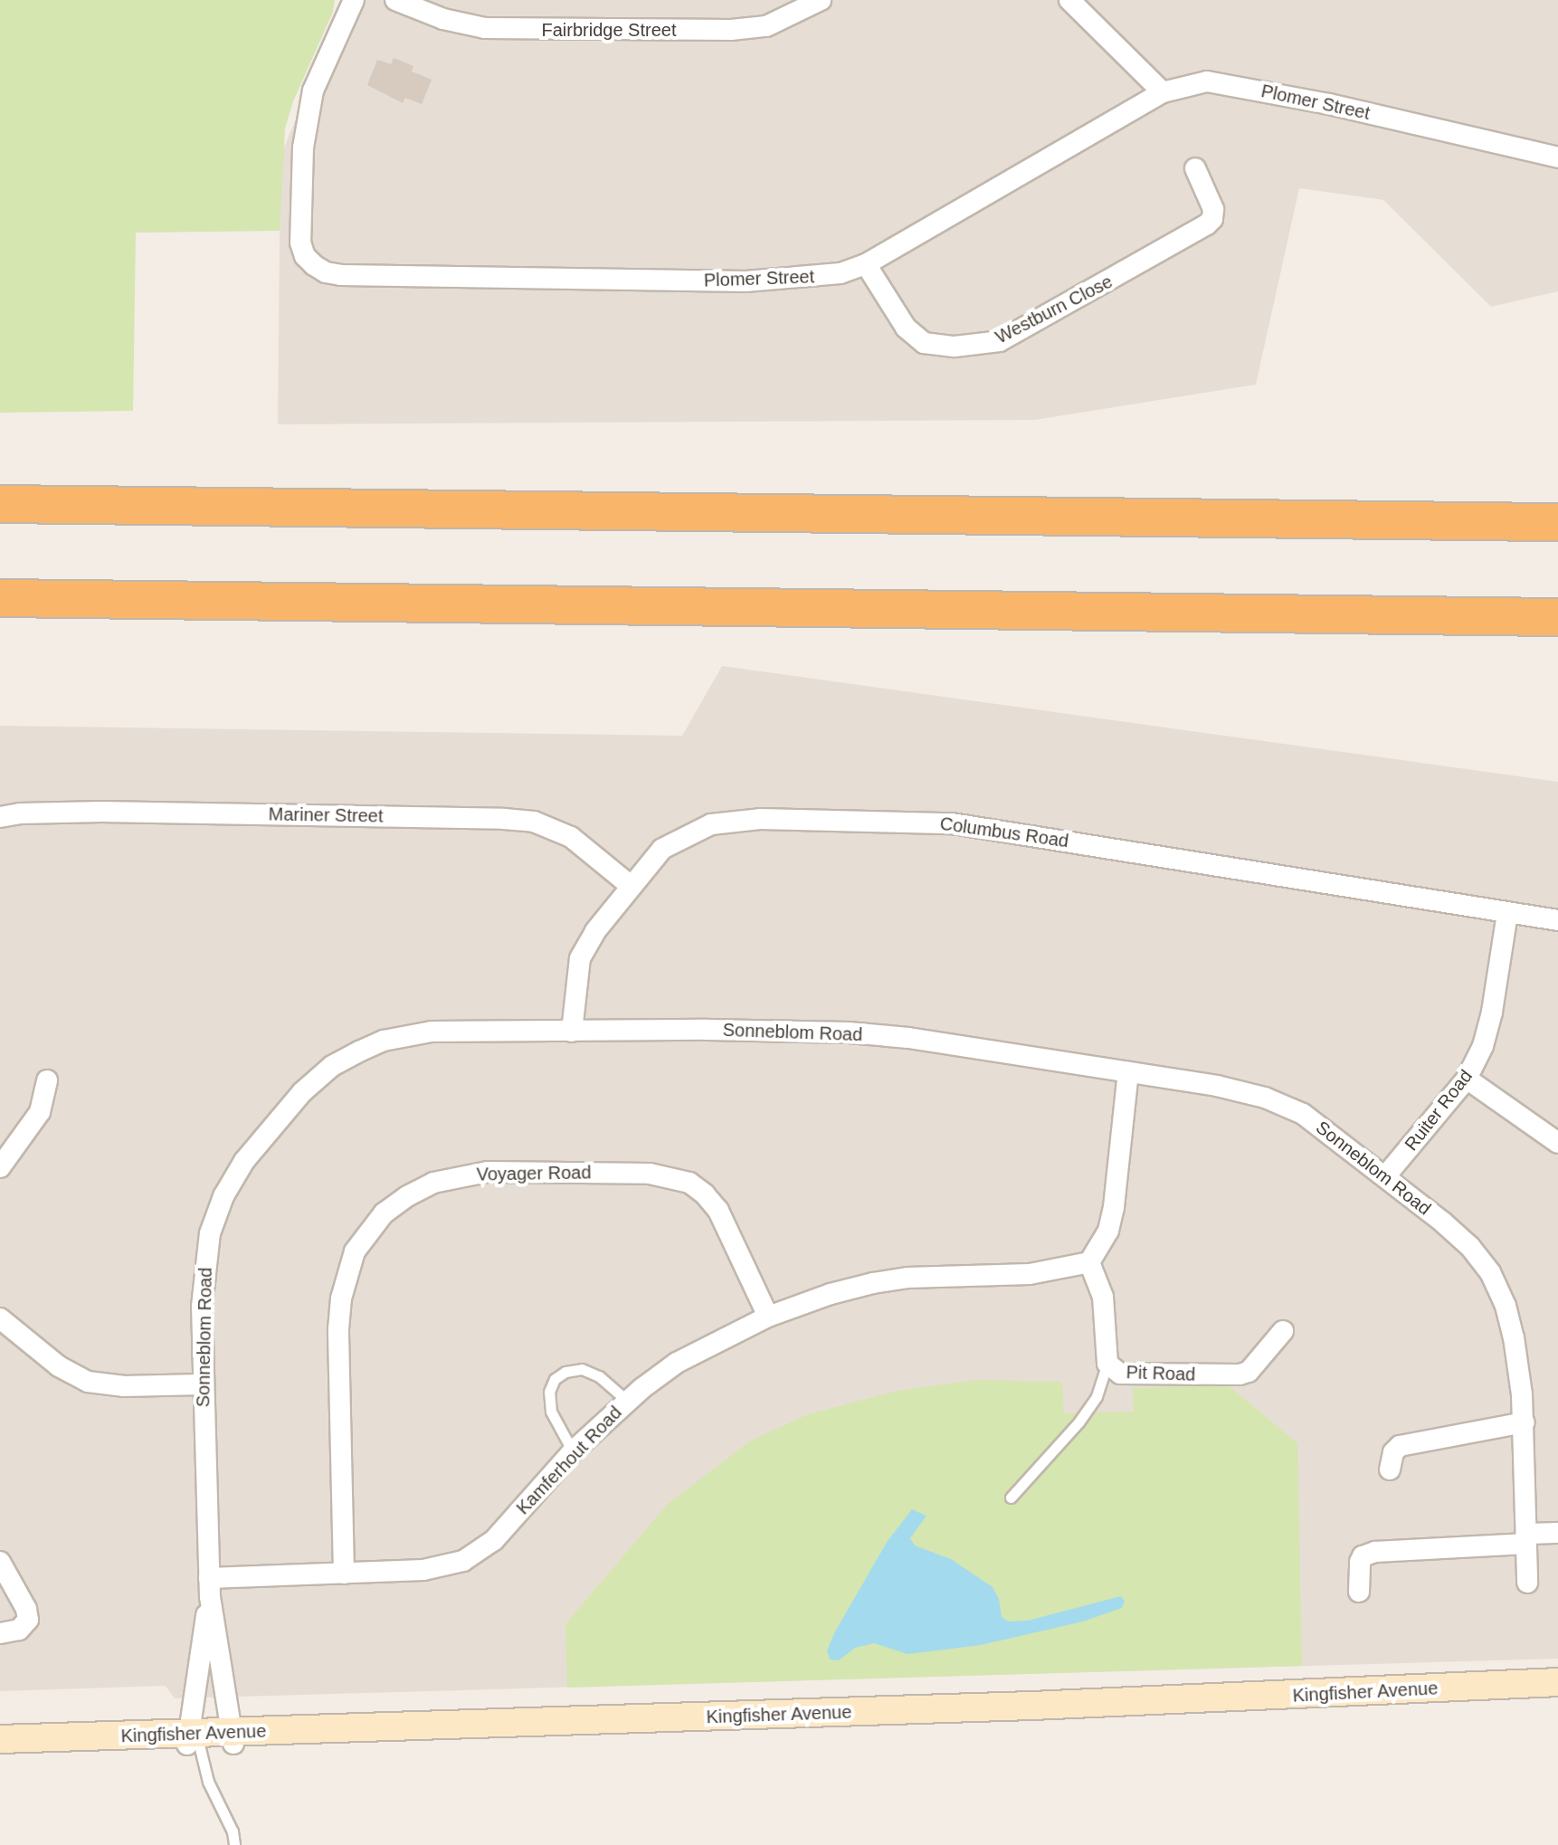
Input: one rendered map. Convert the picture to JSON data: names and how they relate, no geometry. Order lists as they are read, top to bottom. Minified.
{"streets":{"street":["Fairbridge Street","Plomer Street","Westburn Close","Mariner Street","Columbus Road","Sonneblom Road","Ruiter Road","Voyager Road","Pit Road","Kamferhout Road","Kingfisher Avenue"]},"crossings":[["Plomer Street","Westburn Close"],["Mariner Street","Columbus Road"],["Columbus Road","Sonneblom Road"],["Columbus Road","Ruiter Road"],["Sonneblom Road","Ruiter Road"],["Sonneblom Road","Kamferhout Road"],["Sonneblom Road","Kingfisher Avenue"],["Voyager Road","Kamferhout Road"],["Pit Road","Kamferhout Road"]]}
